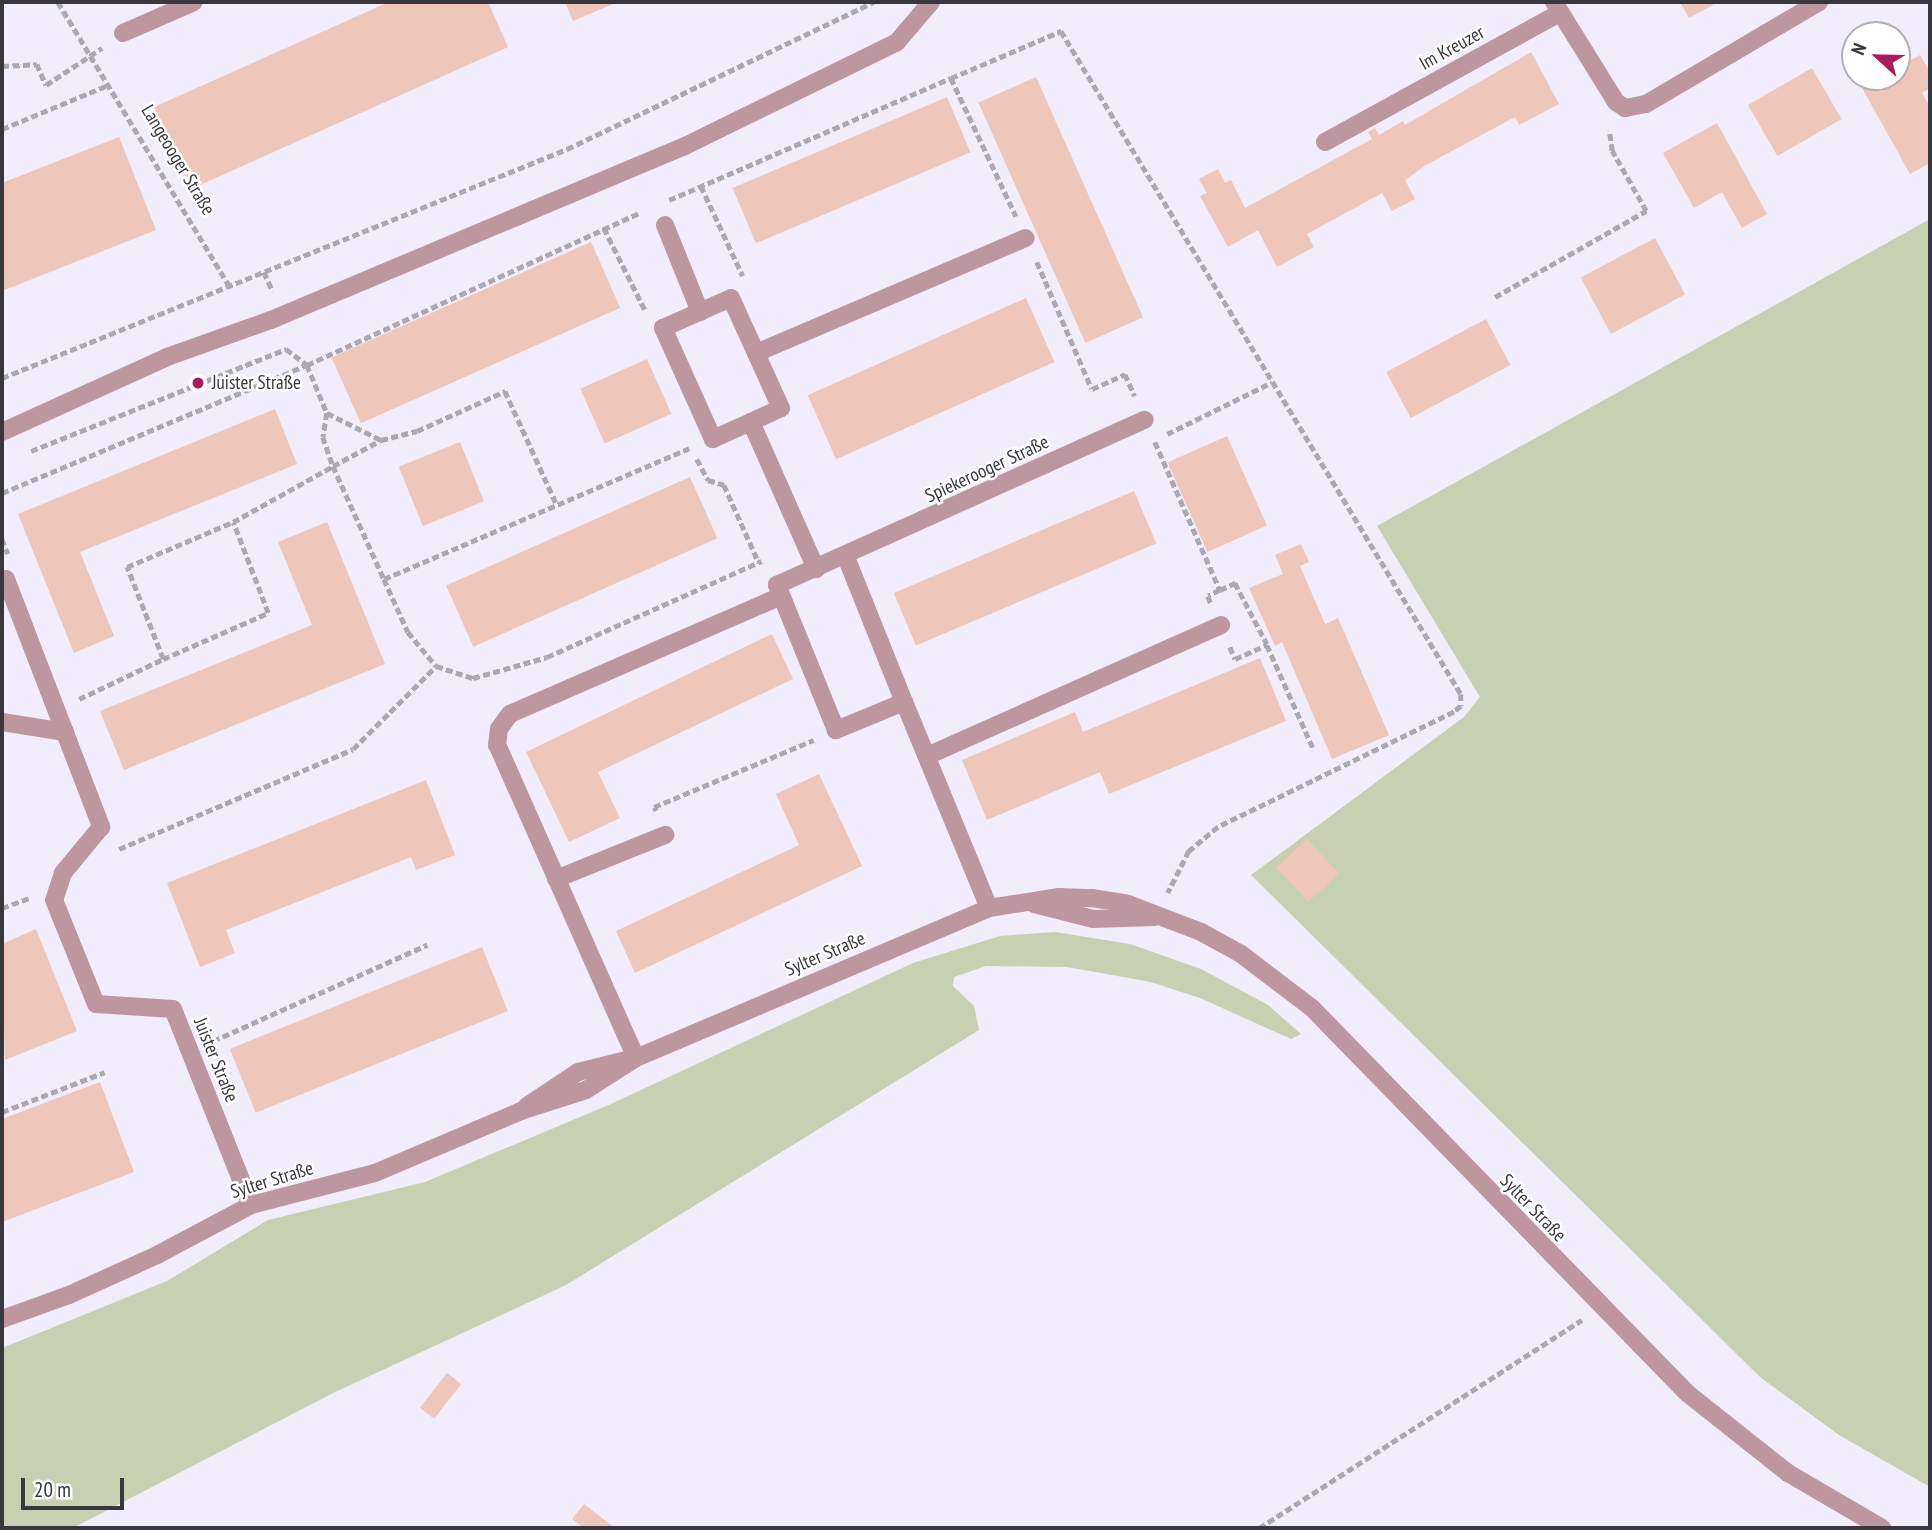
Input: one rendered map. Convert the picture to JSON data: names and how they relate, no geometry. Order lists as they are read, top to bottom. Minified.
{"streets":{"street":["Im Kreuzer","Spiekerooger Straße","Sylter Straße","Juister Straße"],"path":["Langeooger Straße"]},"crossings":[["Sylter Straße","Juister Straße"]],"places":["Juister Straße"],"scale_bar":"20 m","north":"left"}
